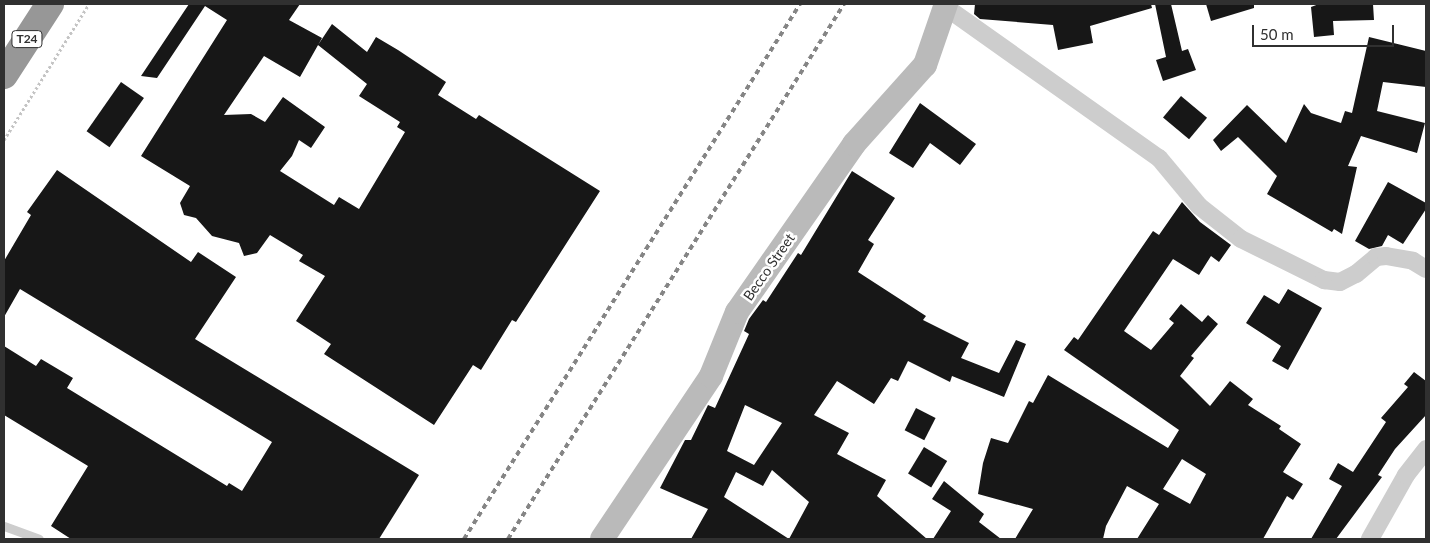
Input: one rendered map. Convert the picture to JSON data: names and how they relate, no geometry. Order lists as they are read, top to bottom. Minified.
{"streets":{"highway":["T24"],"street":["Becco Street"]},"scale_bar":"50 m"}
